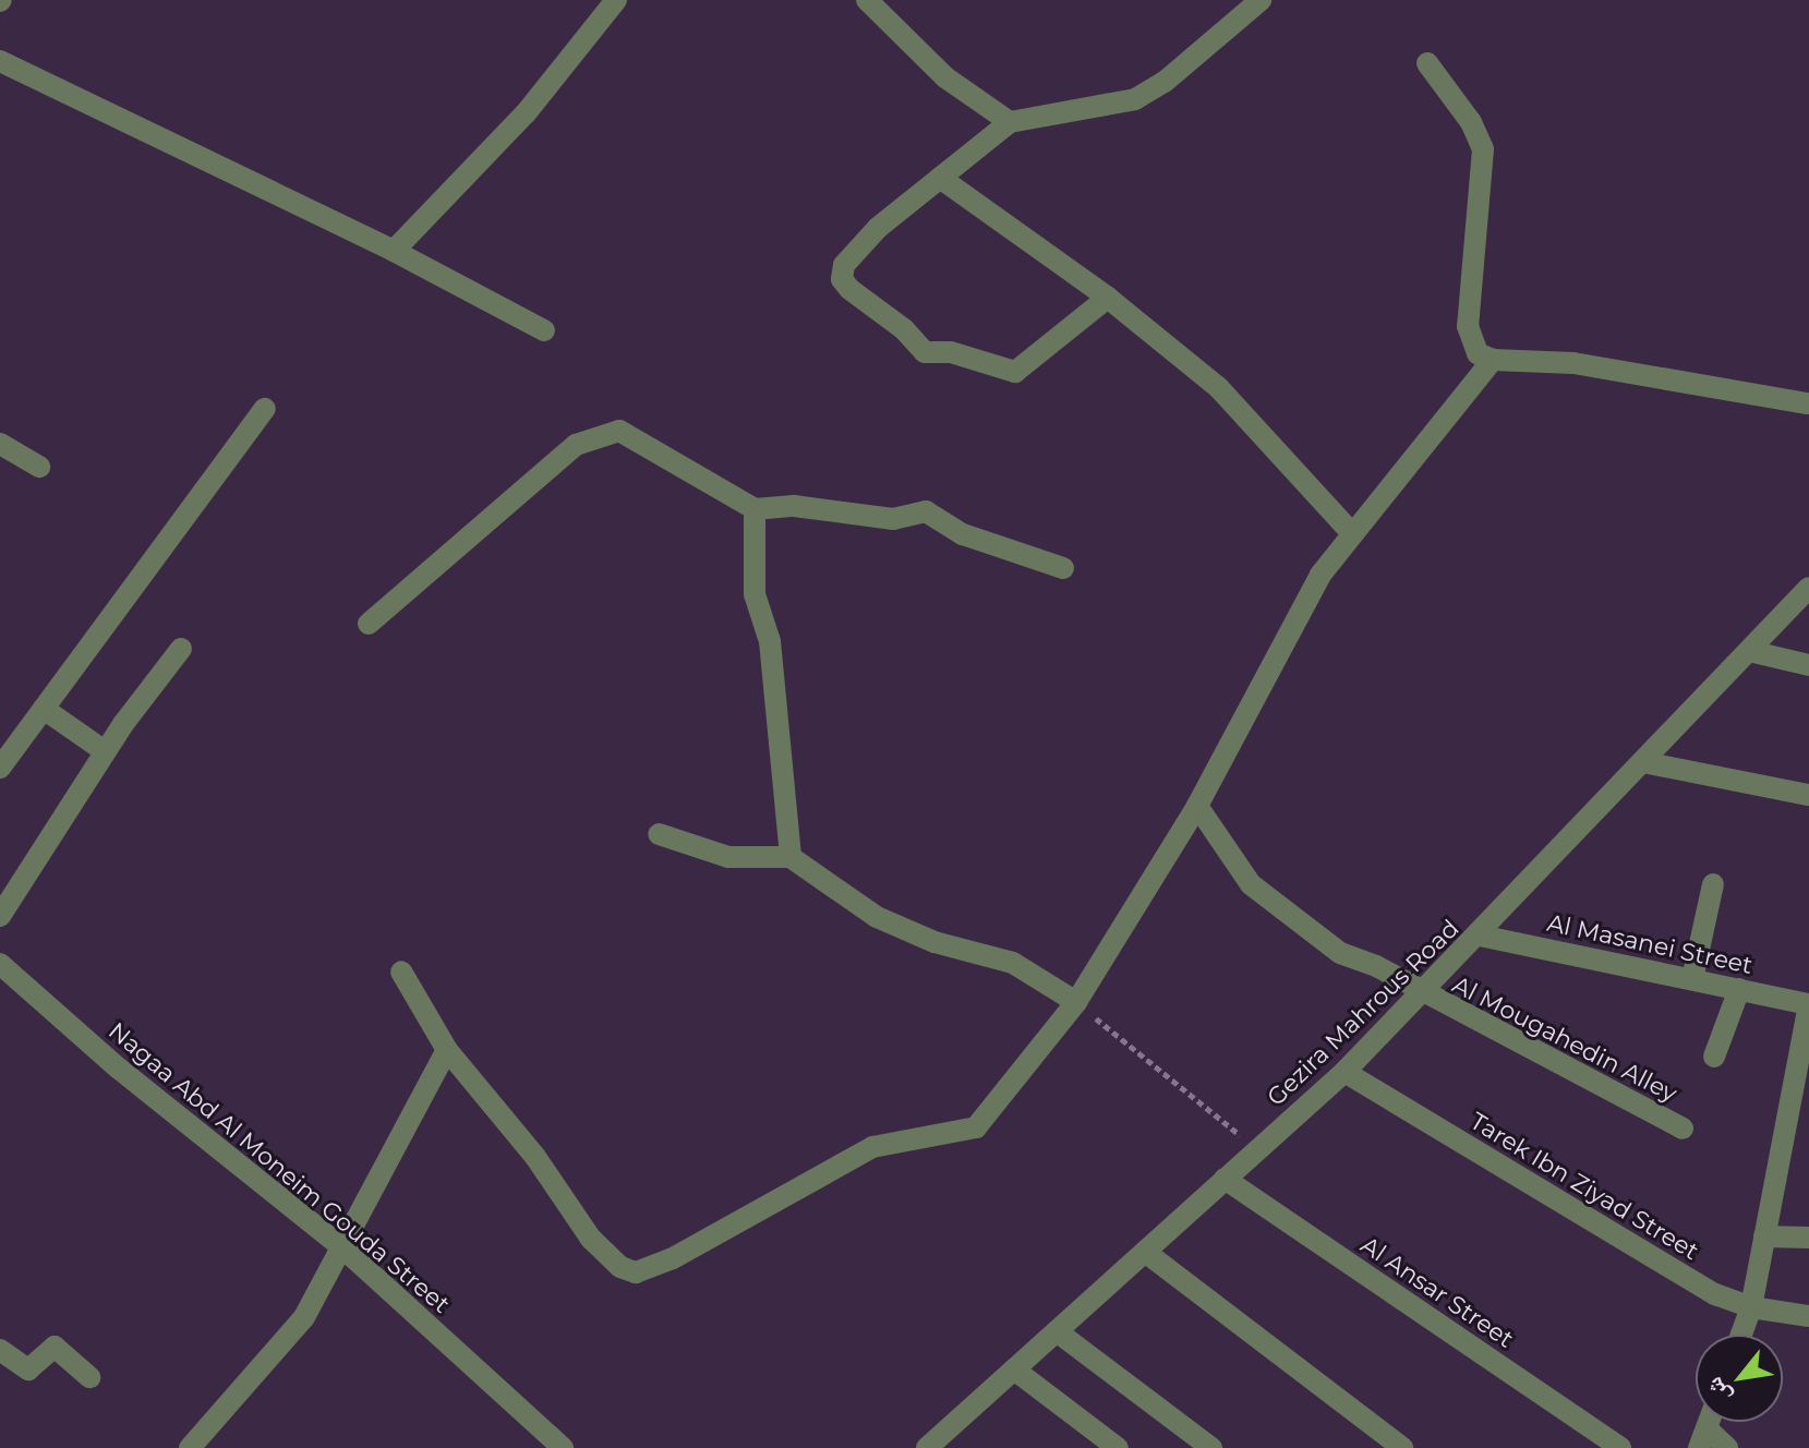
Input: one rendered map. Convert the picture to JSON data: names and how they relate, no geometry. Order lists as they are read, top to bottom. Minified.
{"streets":{"street":["Al Masanei Street","Gezira Mahrous Road","Al Mougahedin Alley","Nagaa Abd Al Moneim Gouda Street","Tarek Ibn Ziyad Street","Al Ansar Street"]},"crossings":[["Al Masanei Street","Gezira Mahrous Road"],["Gezira Mahrous Road","Al Mougahedin Alley"],["Gezira Mahrous Road","Tarek Ibn Ziyad Street"],["Gezira Mahrous Road","Al Ansar Street"]],"north":"bottom left"}
